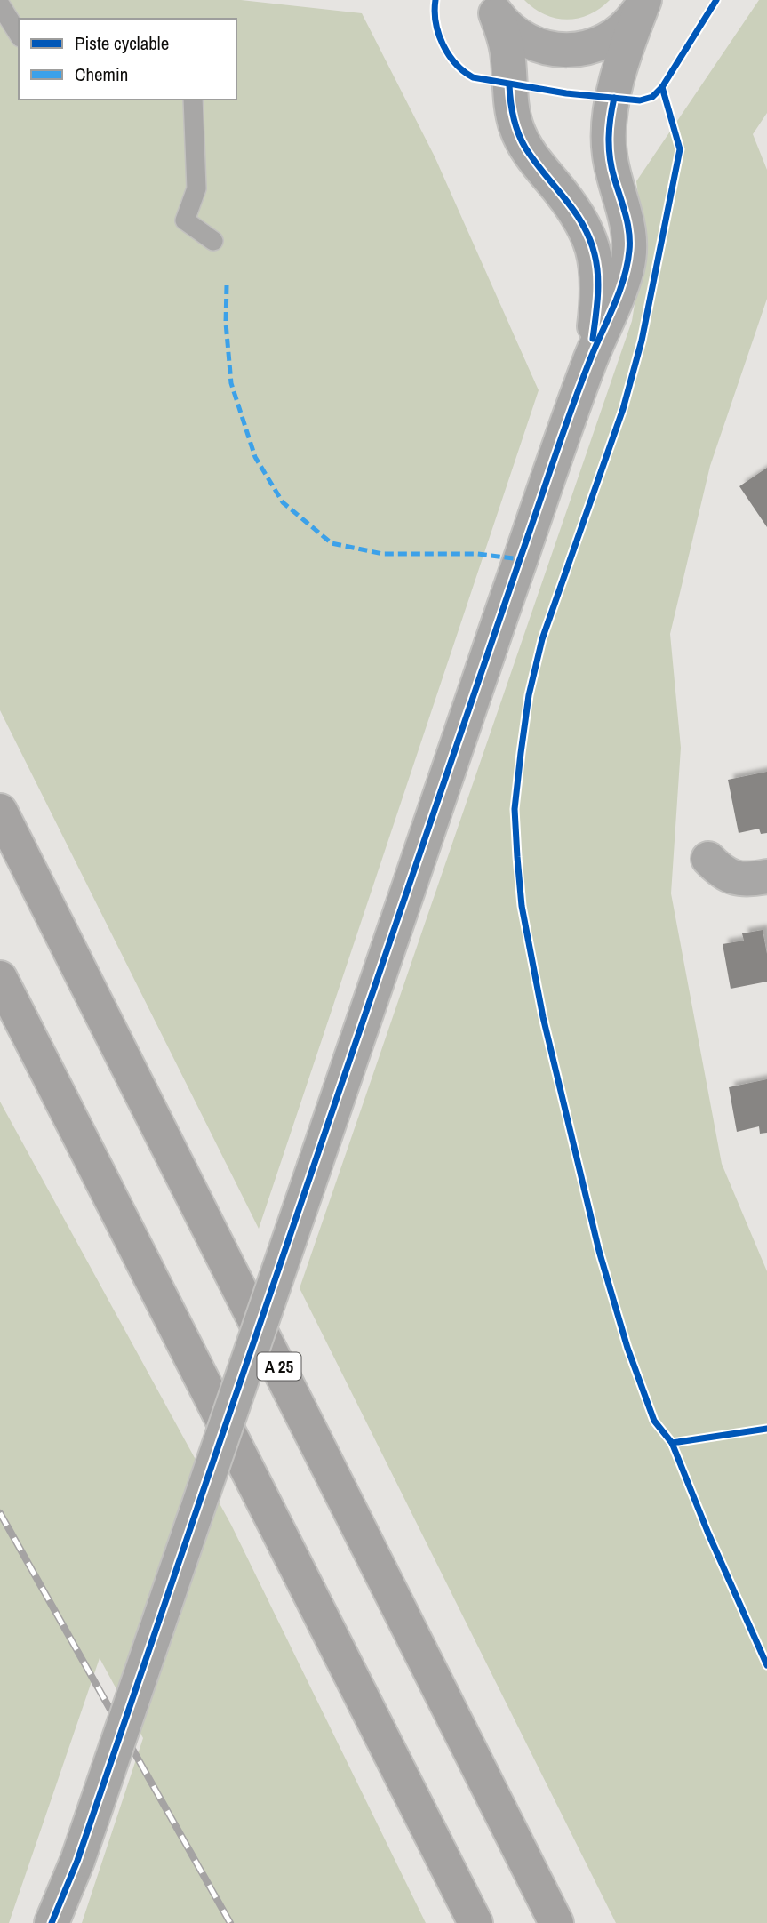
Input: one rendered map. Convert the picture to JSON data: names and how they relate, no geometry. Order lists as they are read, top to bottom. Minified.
{"streets":{"highway":["A 25"]},"legend":["Piste cyclable","Chemin"]}
